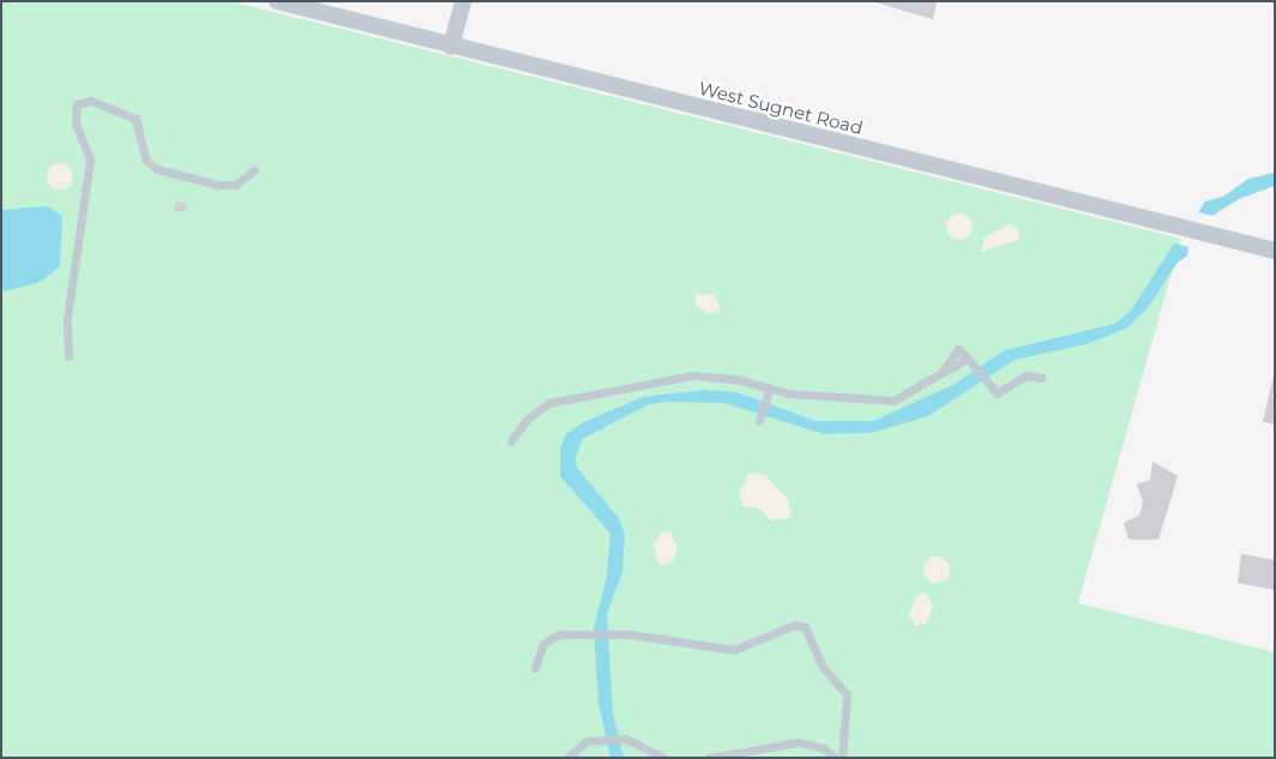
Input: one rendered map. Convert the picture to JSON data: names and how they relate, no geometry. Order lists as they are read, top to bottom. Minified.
{"streets":{"street":["West Sugnet Road"]}}
